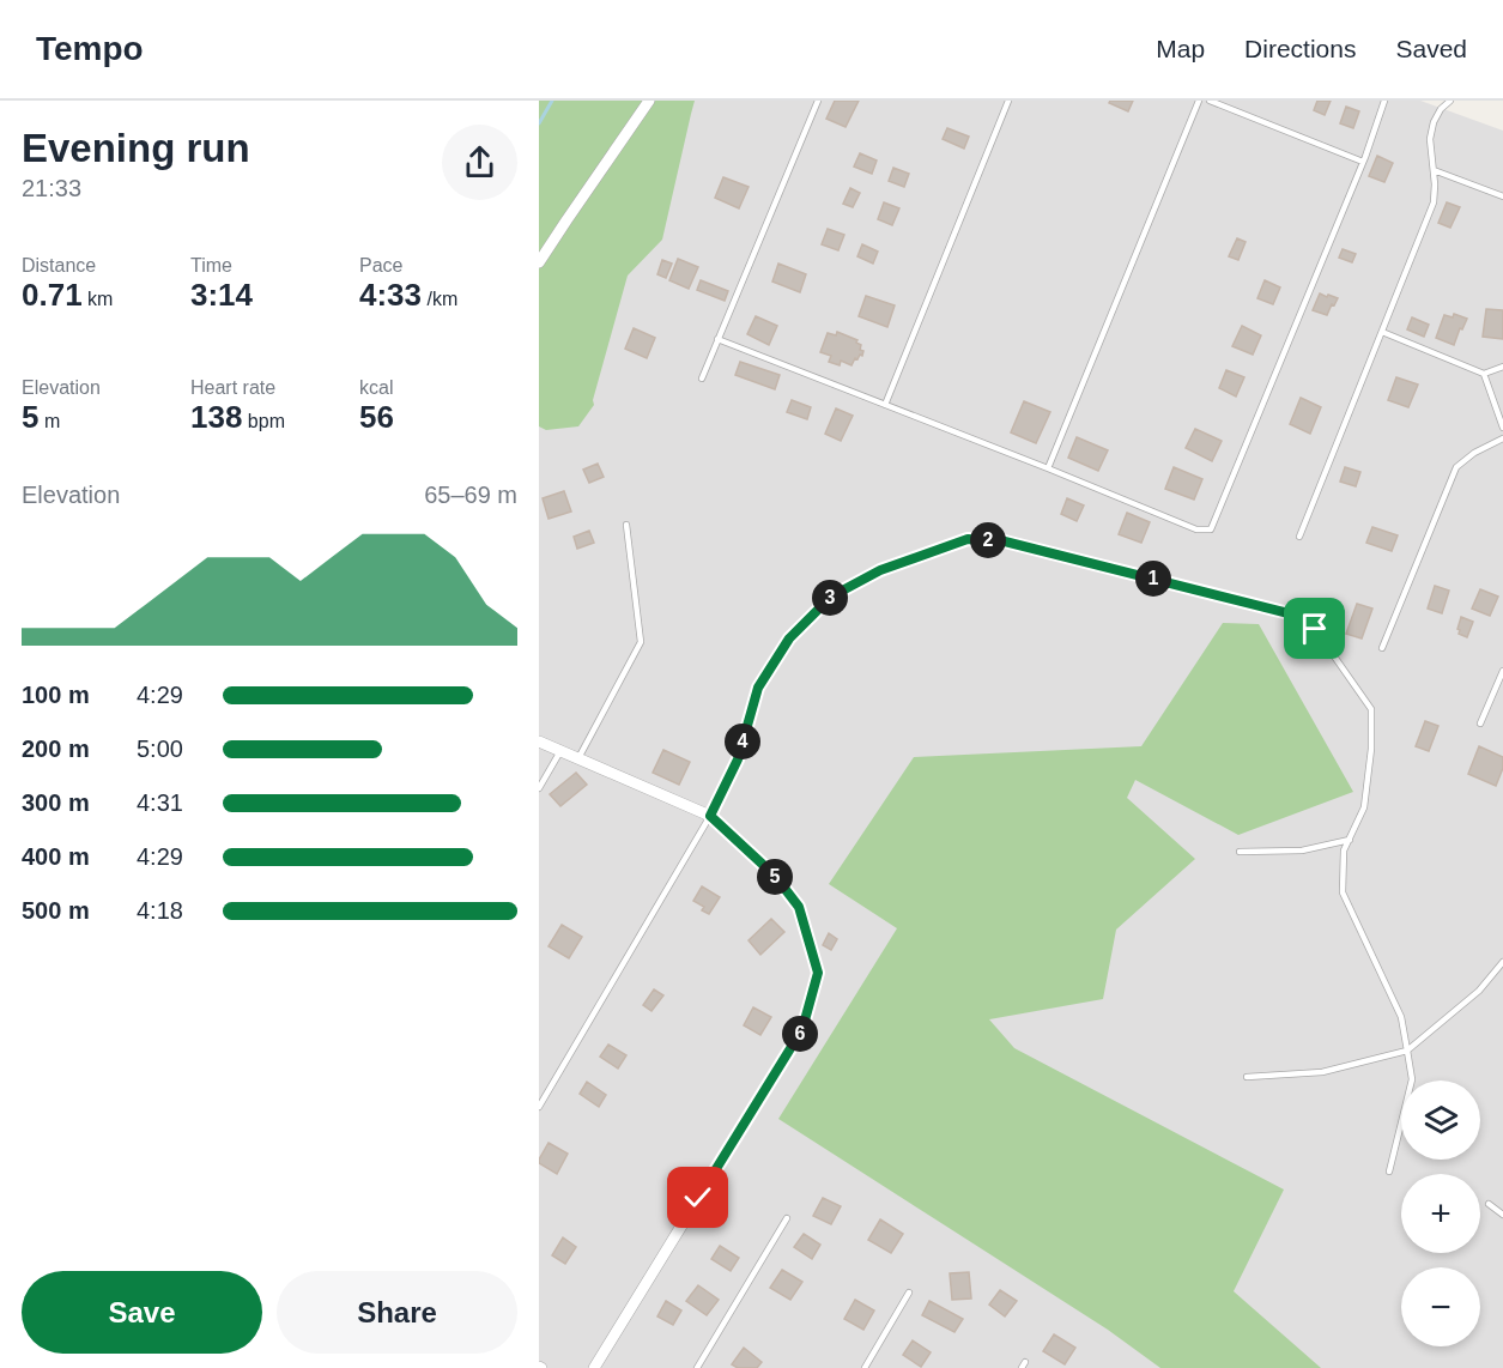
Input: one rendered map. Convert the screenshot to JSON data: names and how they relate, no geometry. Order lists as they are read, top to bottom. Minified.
{"page":{"header":"Tempo","nav":["Map","Directions","Saved"],"heading":["Evening run","21:33"],"stats":[["Distance","0.71 km"],["Time","3:14"],["Pace","4:33 /km"],["Elevation","5 m"],["Heart rate","138 bpm"],["kcal","56"]],"chart":["Elevation","65–69 m"],"pins":["2","1","3","4","5","6"],"list":[{"name":"100 m","note":"4:29"},{"name":"200 m","note":"5:00"},{"name":"300 m","note":"4:31"},{"name":"400 m","note":"4:29"},{"name":"500 m","note":"4:18"}],"map_buttons":["+","−"],"buttons":["Save","Share"]}}
